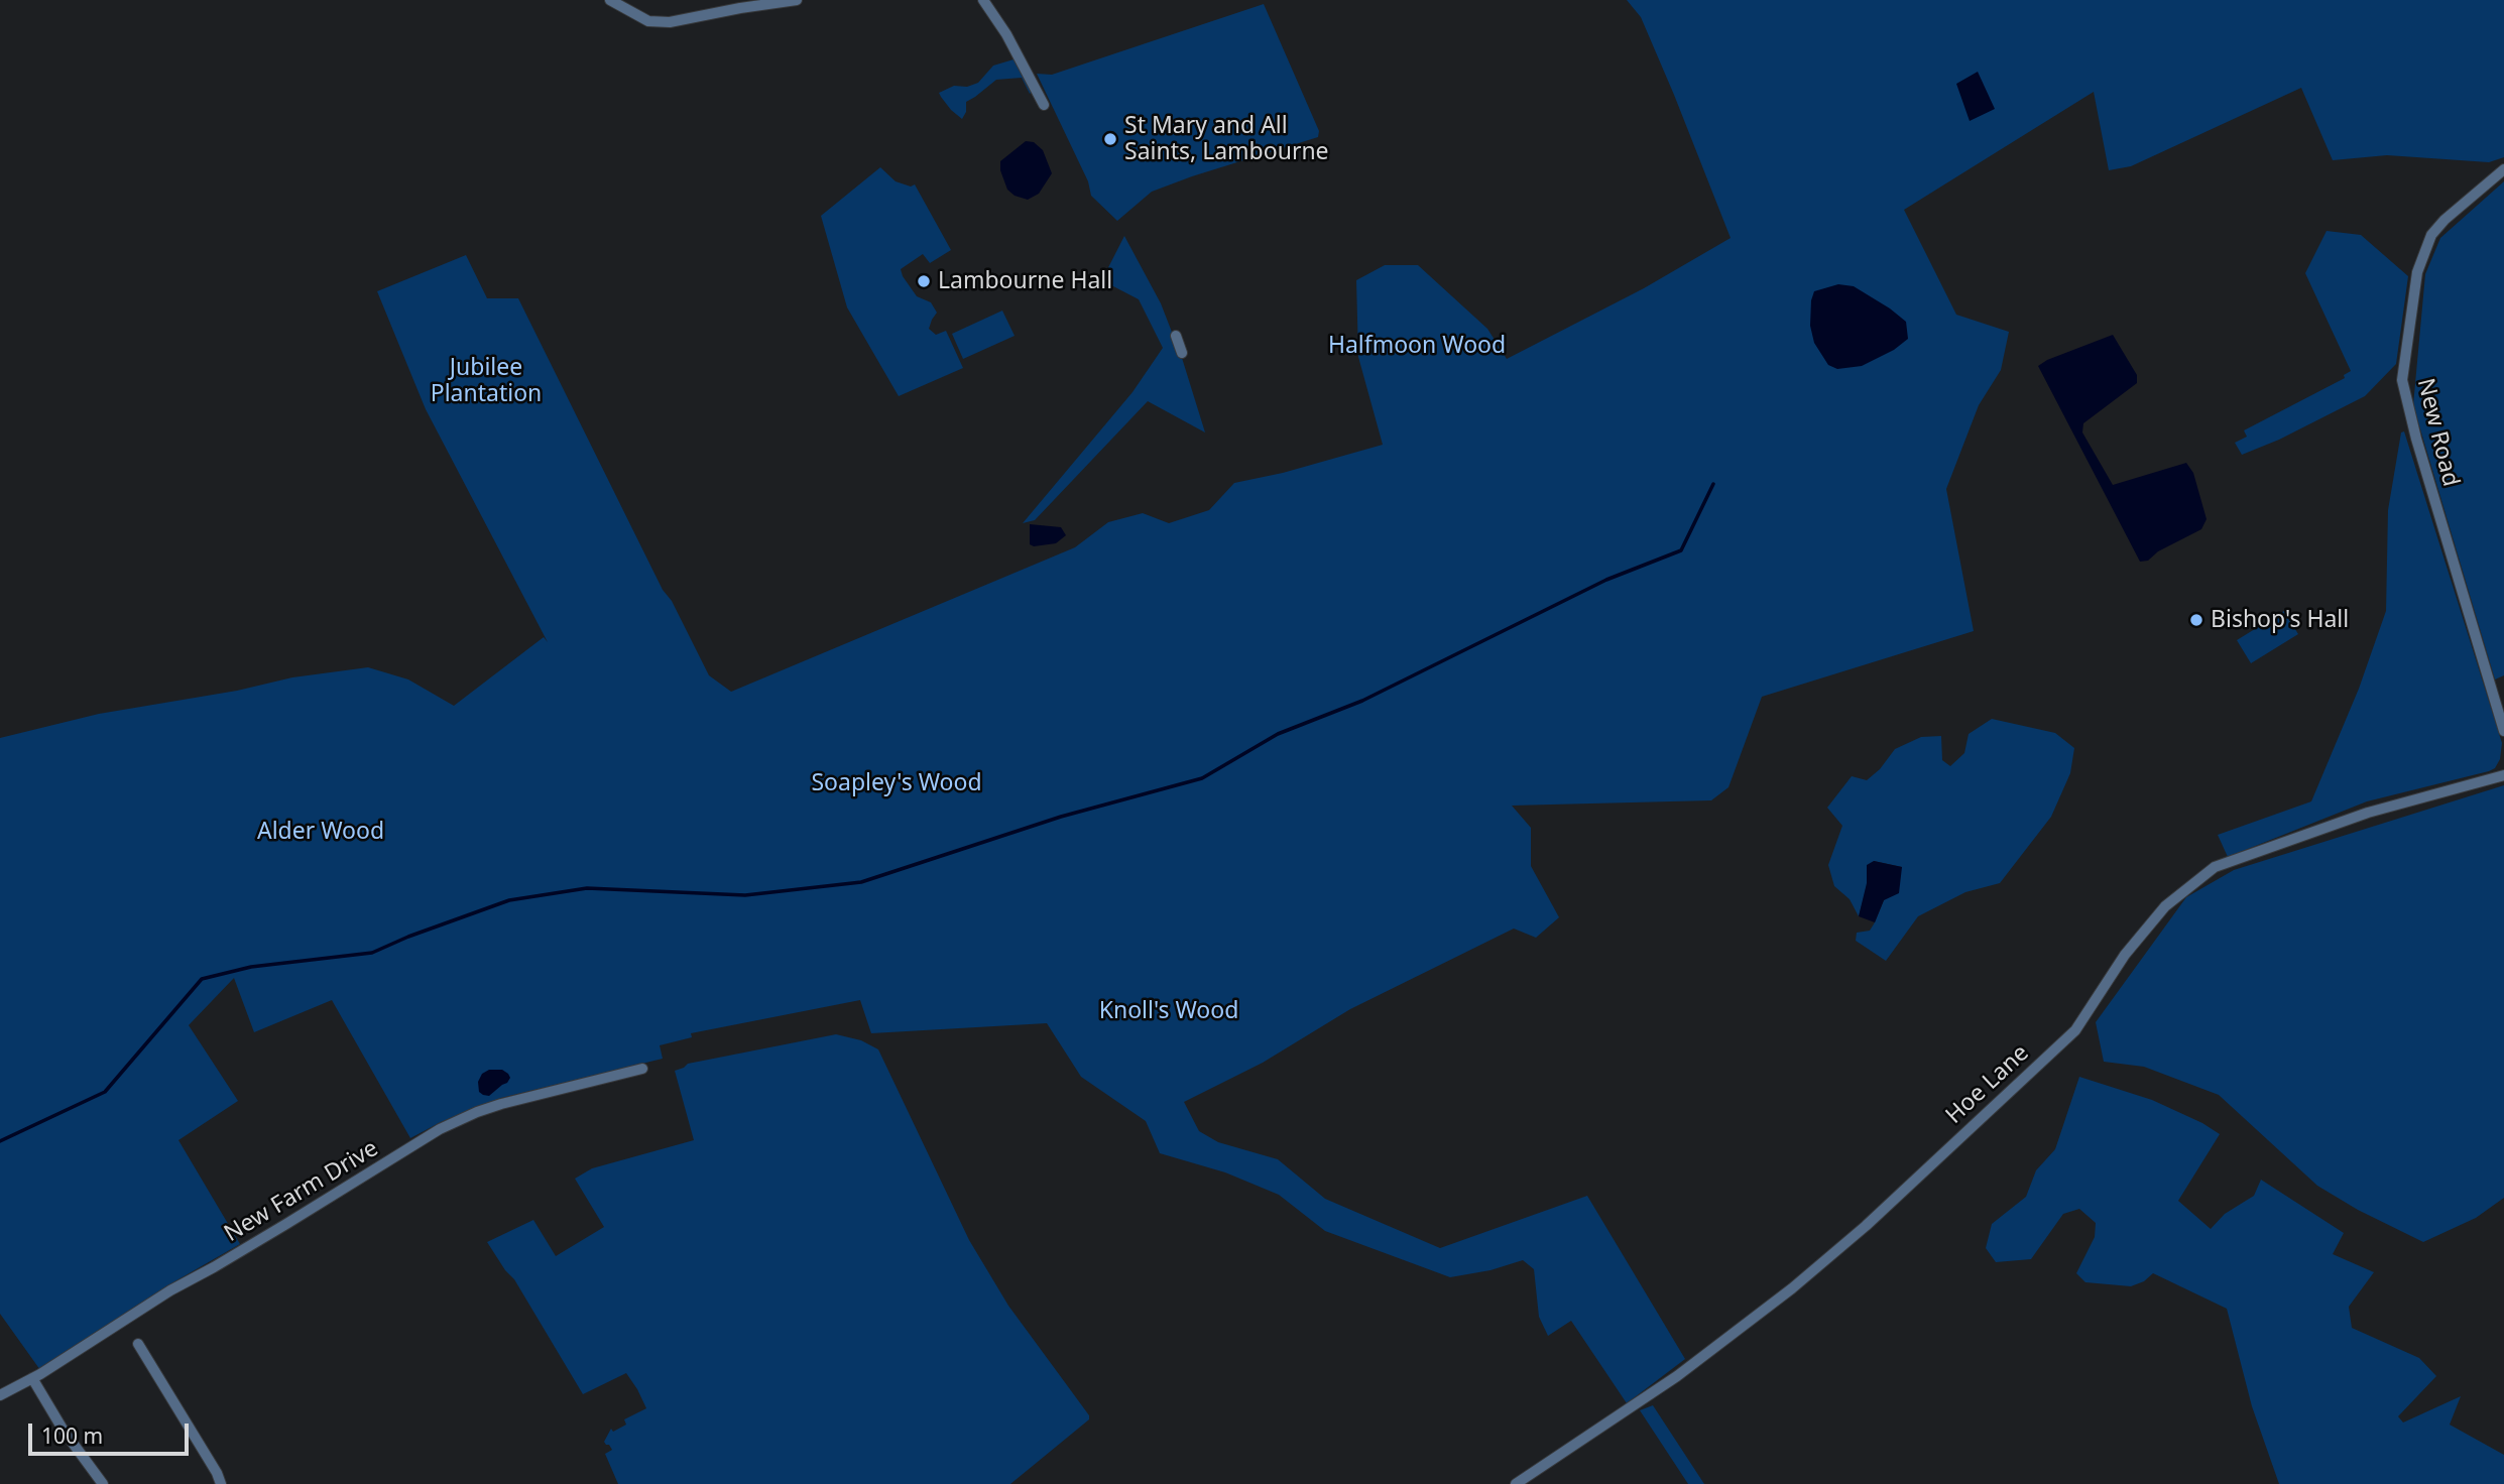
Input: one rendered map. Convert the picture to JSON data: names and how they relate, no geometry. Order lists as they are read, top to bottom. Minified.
{"streets":{"street":["New Road","Hoe Lane","New Farm Drive"]},"parks":["Halfmoon Wood","Jubilee Plantation","Soapley's Wood","Alder Wood","Knoll's Wood"],"places":["St Mary and All Saints, Lambourne","Lambourne Hall","Bishop's Hall"],"scale_bar":"100 m"}
